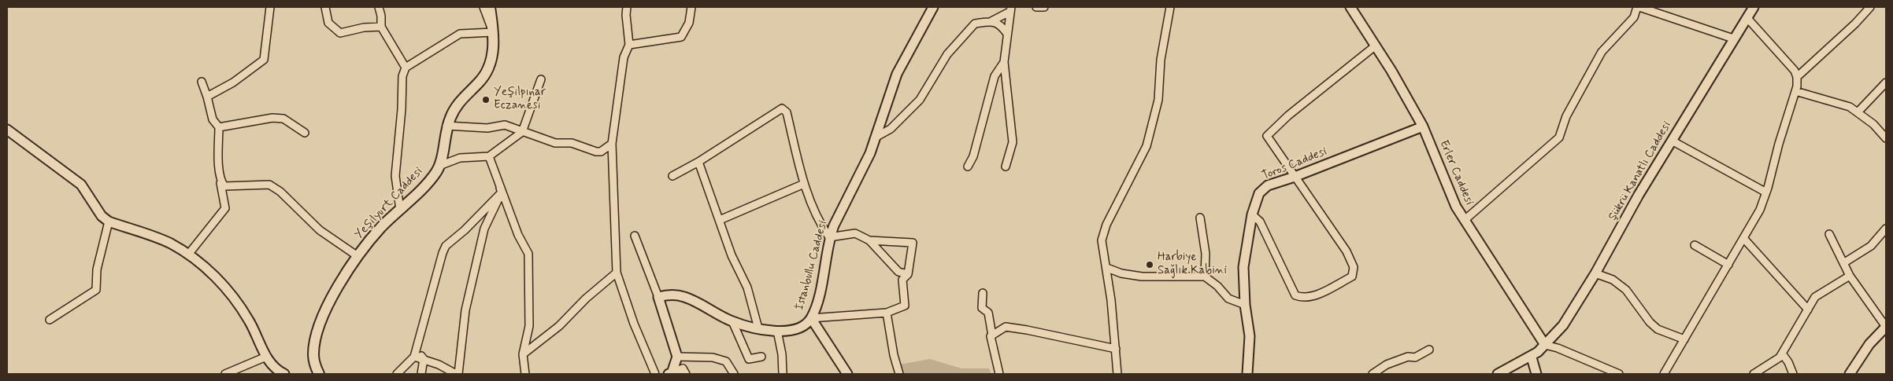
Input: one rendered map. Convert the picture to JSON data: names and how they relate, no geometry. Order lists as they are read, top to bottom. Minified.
{"streets":{"main road":["Yeşilyurt Caddesi"],"street":["Toros Caddesi","Şükrü Kanatlı Caddesi","Erler Caddesi","İstanbullu Caddesi"]},"crossings":[["Toros Caddesi","Erler Caddesi"],["Şükrü Kanatlı Caddesi","Erler Caddesi"]],"places":["Yeşilpınar Eczanesi","Harbiye Sağlık Kabini"]}
